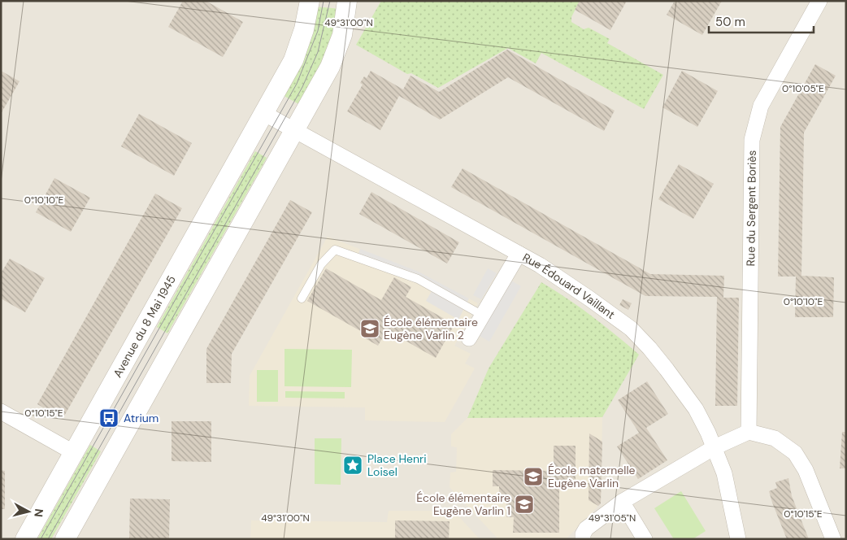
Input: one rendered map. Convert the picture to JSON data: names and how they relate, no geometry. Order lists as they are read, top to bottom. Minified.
{"streets":{"street":["Rue du Sergent Boriès","Rue Édouard Vaillant","Avenue du 8 Mai 1945"]},"places":{"school or university":["École élémentaire Eugène Varlin 2","École maternelle Eugène Varlin","École élémentaire Eugène Varlin 1"],"bus stop":["Atrium"],"place":["Place Henri Loisel"]},"scale_bar":"50 m","north":"right","coordinates":["49°31'00\"N","0°10'05\"E","0°10'10\"E","0°10'15\"E","49°31'05\"N"]}
